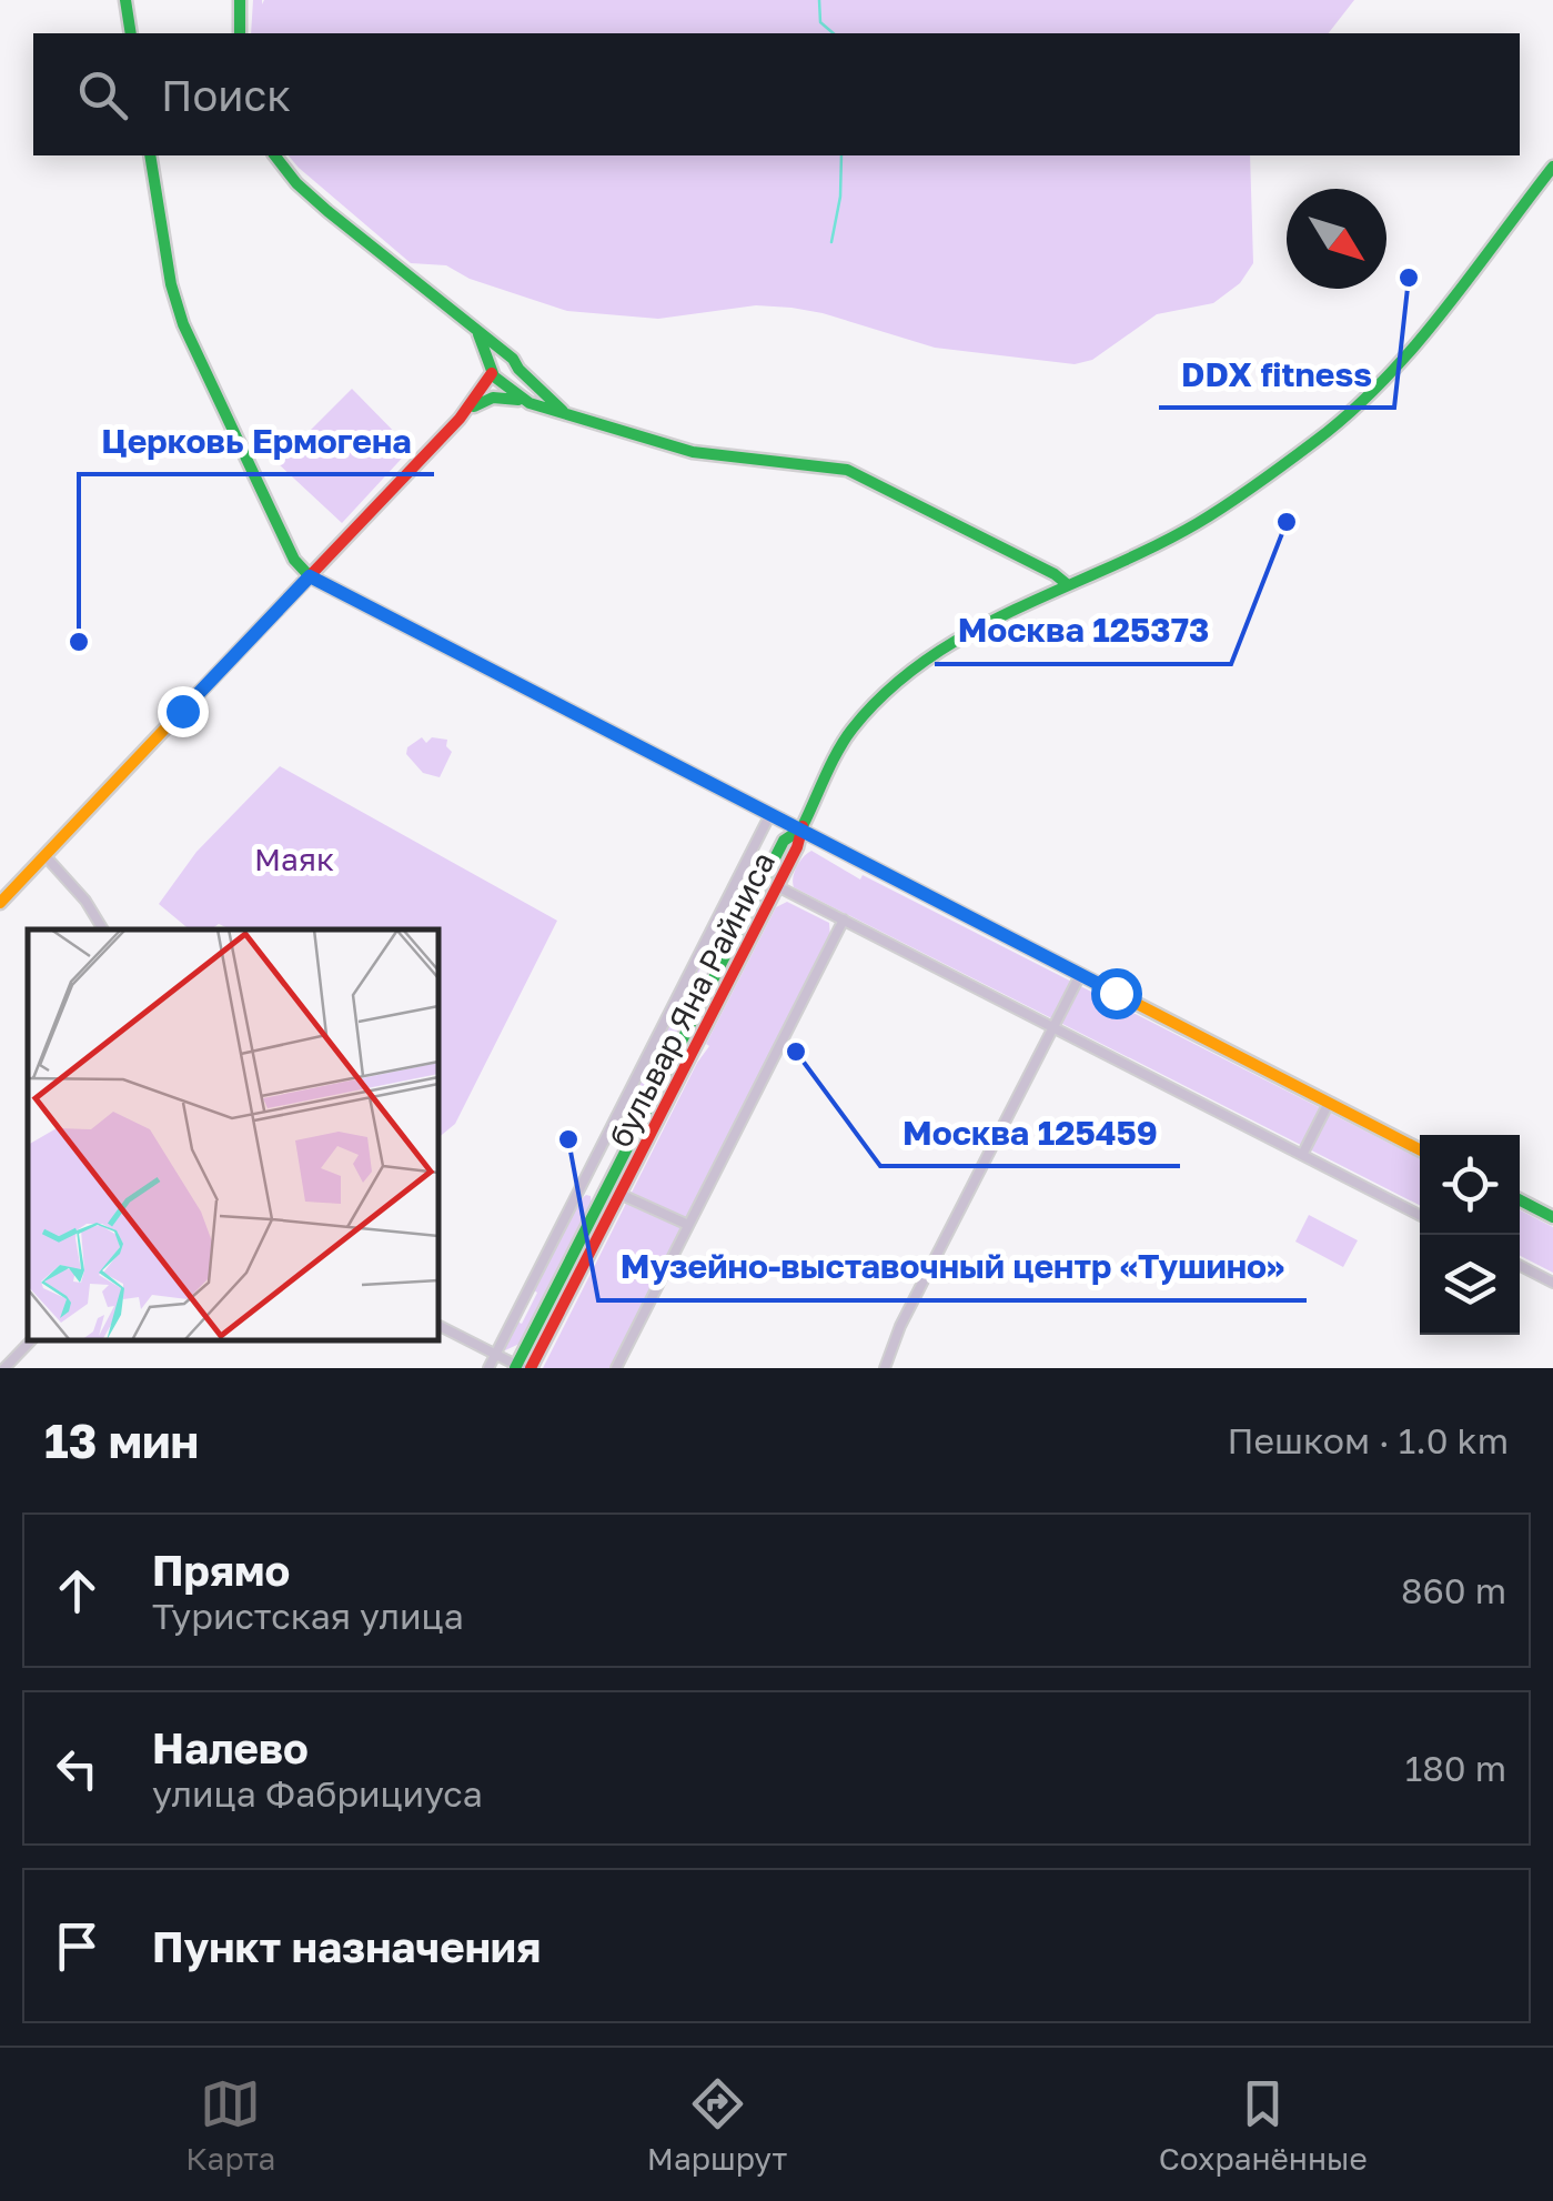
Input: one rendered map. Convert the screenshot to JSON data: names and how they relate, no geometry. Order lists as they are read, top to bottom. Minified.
{"streets":{"main road":["бульвар Яна Райниса"]},"parks":["Маяк"],"places":["DDX fitness","Москва 125373","Церковь Ермогена","Москва 125459","Музейно-выставочный центр «Тушино»"],"north":"bottom right","page":{"search":"Поиск","heading":["13 мин","Пешком · 1.0 km"],"list":[["Прямо","Туристская улица","860 m"],["Налево","улица Фабрициуса","180 m"],"Пункт назначения"],"nav":["Карта","Маршрут","Сохранённые"]}}
